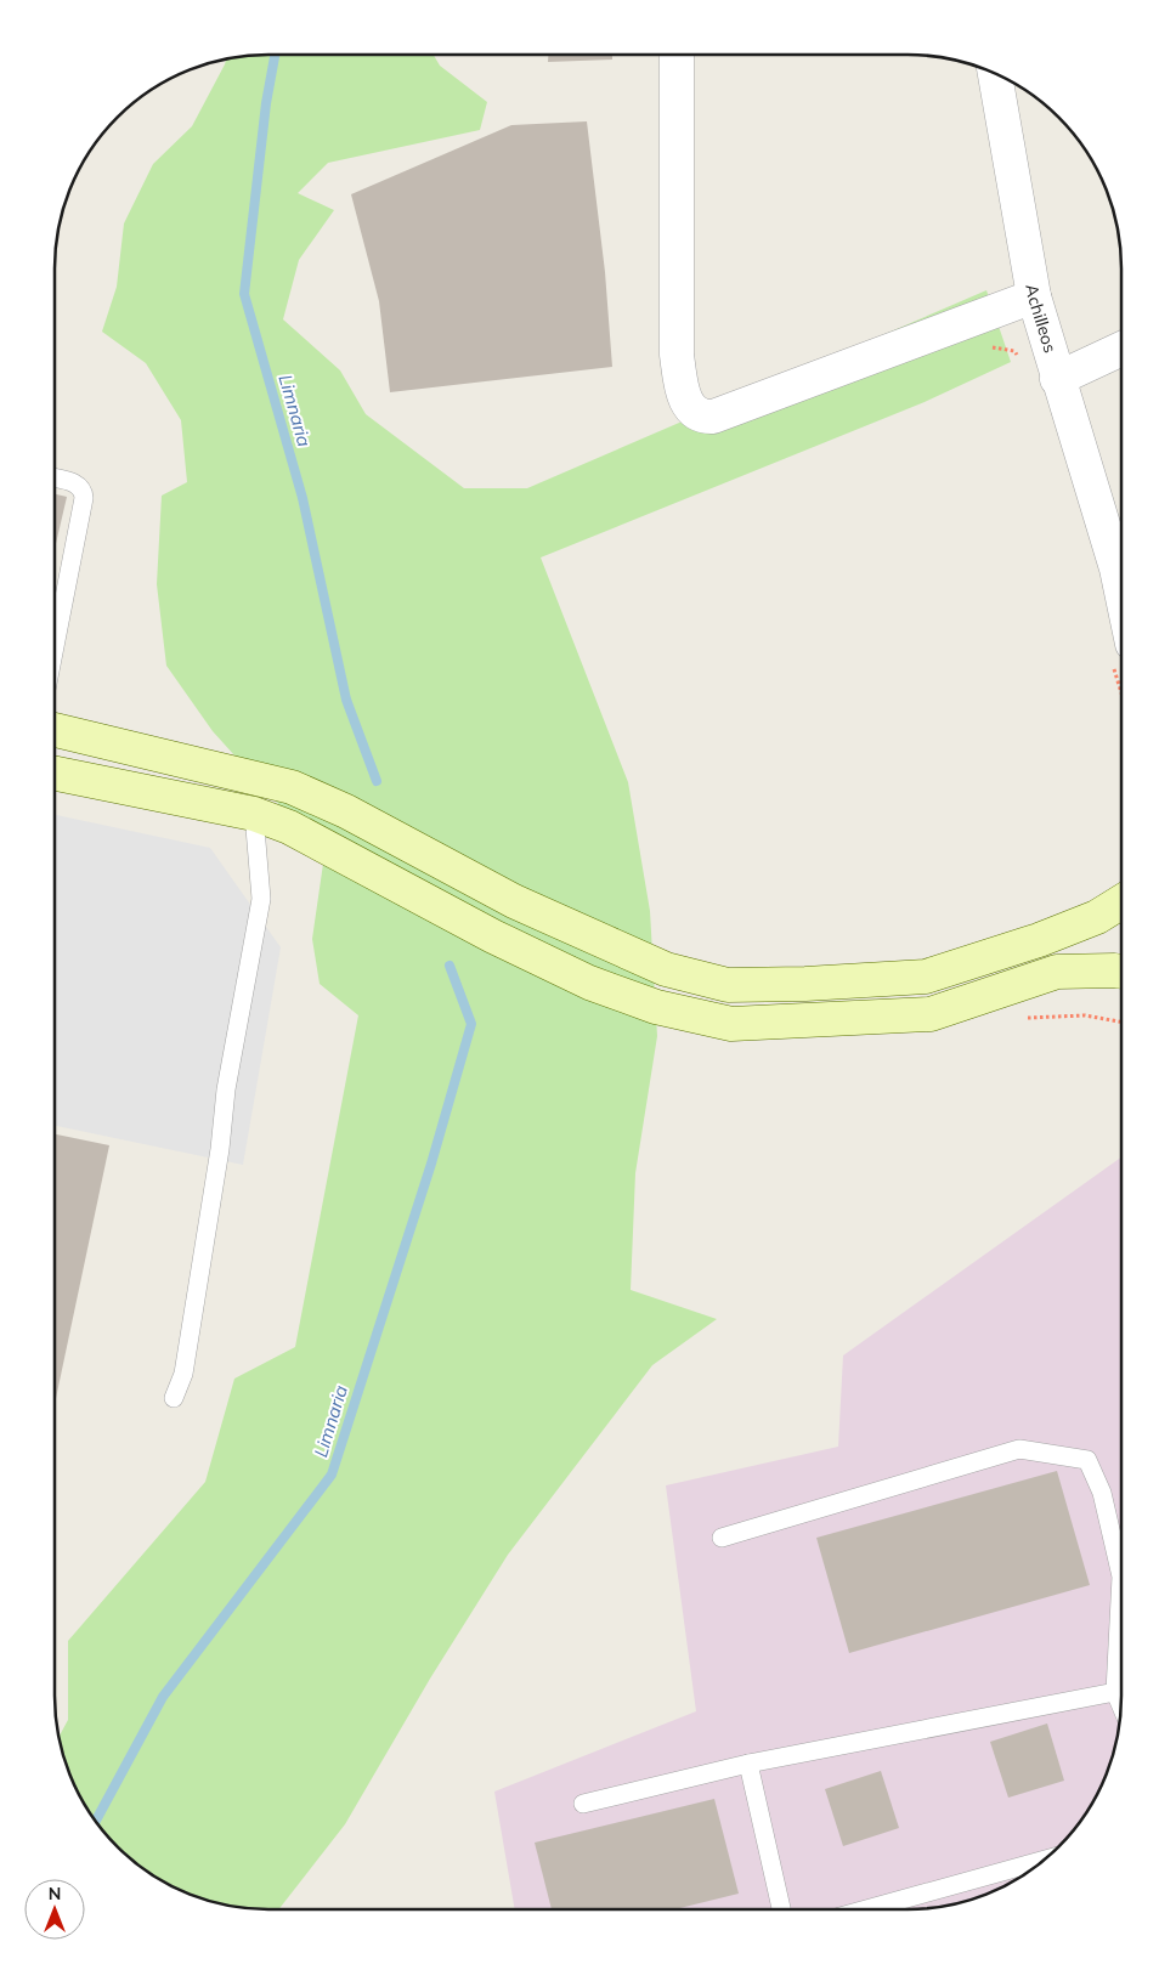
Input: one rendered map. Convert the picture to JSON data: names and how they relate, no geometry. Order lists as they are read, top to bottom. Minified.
{"streets":{"street":["Achilleos"]},"water":["Limnaria"],"north":"top"}
